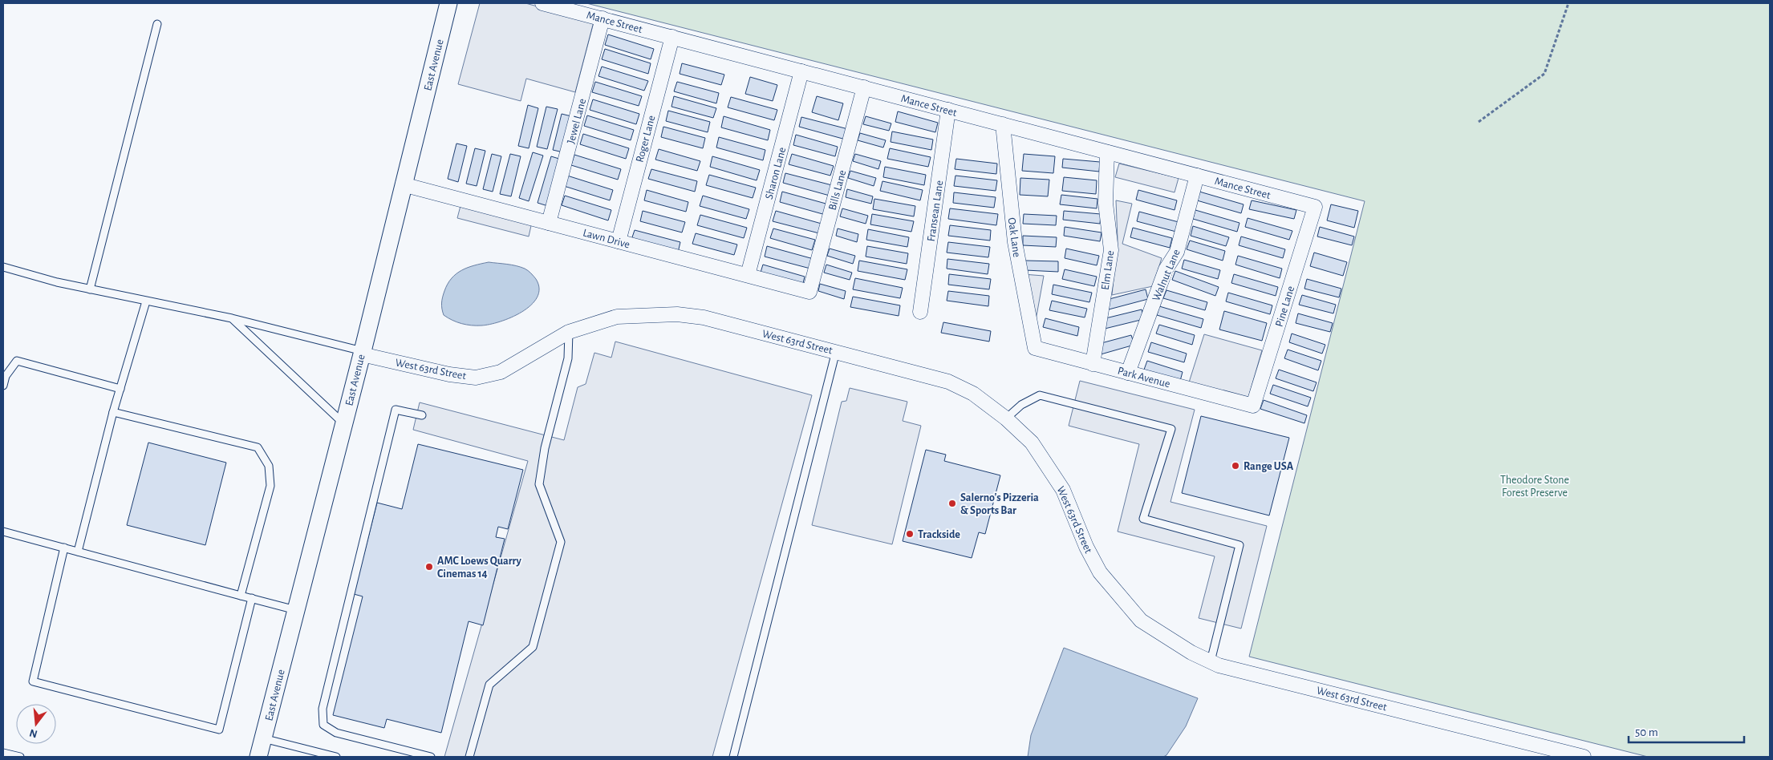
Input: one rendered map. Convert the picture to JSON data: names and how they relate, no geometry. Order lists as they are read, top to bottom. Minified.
{"streets":{"street":["Mance Street","East Avenue","Jewel Lane","Roger Lane","Sharon Lane","Bills Lane","Fransean Lane","Oak Lane","Lawn Drive","Elm Lane","Walnut Lane","Pine Lane","West 63rd Street","Park Avenue"]},"crossings":[["Mance Street","Jewel Lane"],["Mance Street","Roger Lane"],["Mance Street","Sharon Lane"],["Mance Street","Bills Lane"],["Mance Street","Fransean Lane"],["Mance Street","Oak Lane"],["Mance Street","Elm Lane"],["Mance Street","Walnut Lane"],["Mance Street","Pine Lane"],["East Avenue","Lawn Drive"],["East Avenue","West 63rd Street"],["Jewel Lane","Lawn Drive"],["Roger Lane","Lawn Drive"],["Sharon Lane","Lawn Drive"],["Bills Lane","Lawn Drive"],["Oak Lane","Park Avenue"],["Elm Lane","Park Avenue"],["Walnut Lane","Park Avenue"],["Pine Lane","Park Avenue"]],"parks":["Theodore Stone Forest Preserve"],"places":["Range USA","Salerno's Pizzeria & Sports Bar","Trackside","AMC Loews Quarry Cinemas 14"],"scale_bar":"50 m","north":"bottom"}
